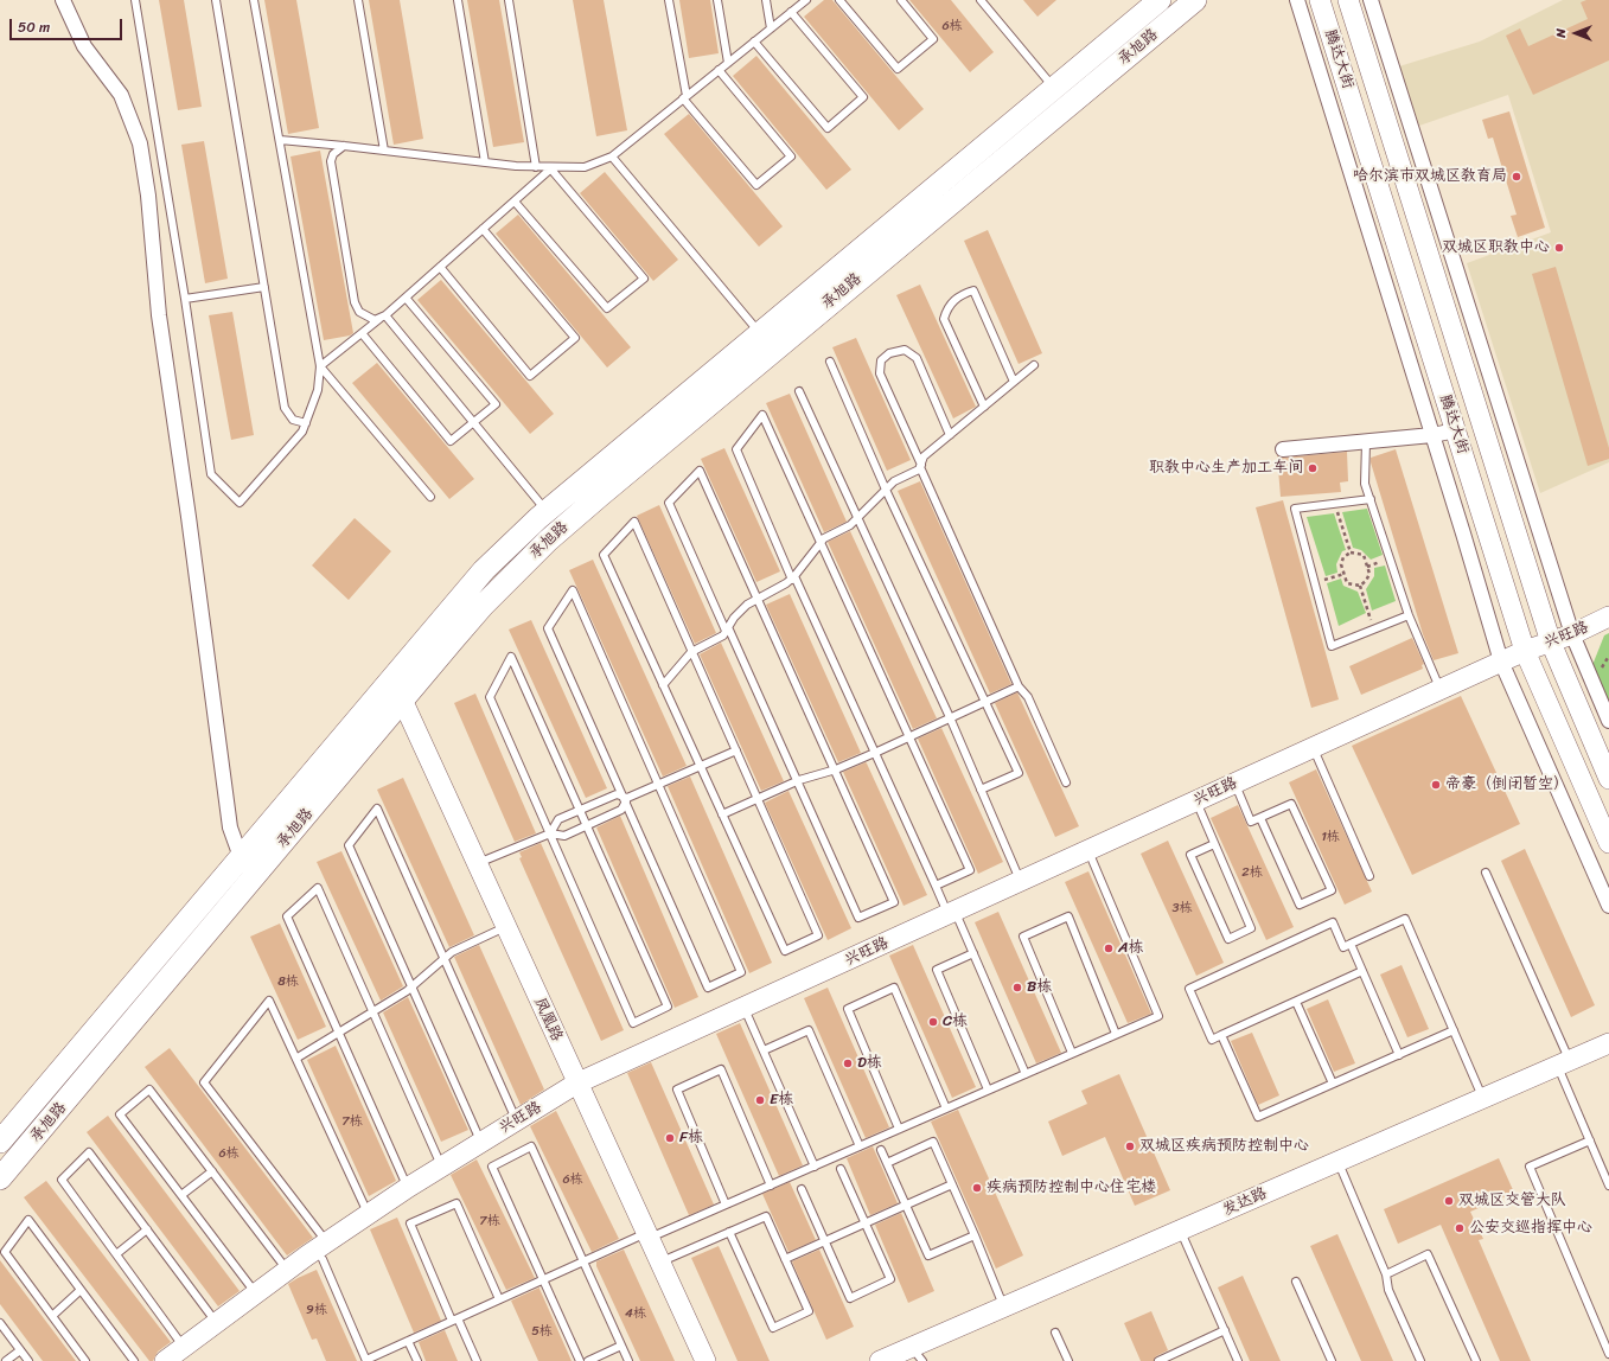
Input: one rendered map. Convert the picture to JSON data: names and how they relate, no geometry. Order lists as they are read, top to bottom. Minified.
{"streets":{"main road":["承旭路"],"street":["腾达大街","兴旺路","凤凰路","发达路"]},"crossings":[["承旭路","凤凰路"],["腾达大街","兴旺路"],["兴旺路","凤凰路"]],"places":["哈尔滨市双城区教育局","双城区职教中心","职教中心生产加工车间","帝豪（倒闭暂空）","A栋","B栋","C栋","D栋","E栋","F栋","双城区疾病预防控制中心","疾病预防控制中心住宅楼","双城区交管大队","公安交巡指挥中心"],"house_numbers":["6栋","1栋","2栋","3栋","8栋","7栋","6栋","6栋","7栋","9栋","4栋","5栋"],"scale_bar":"50 m","north":"left"}
